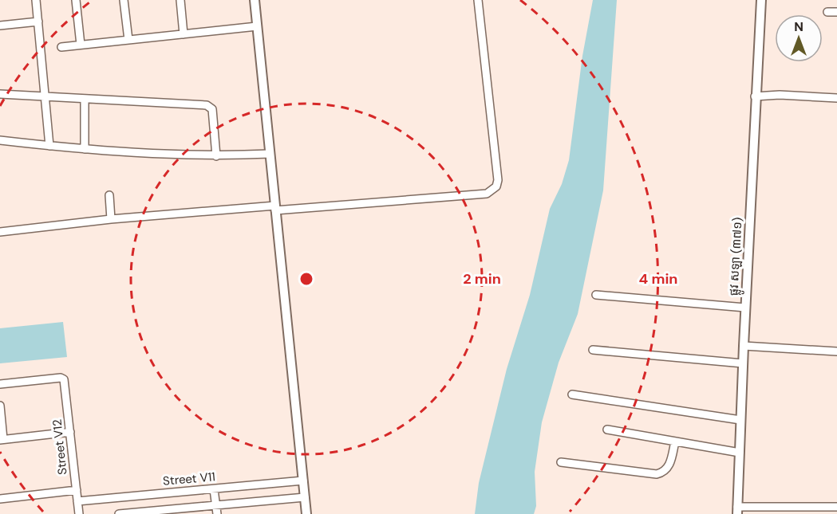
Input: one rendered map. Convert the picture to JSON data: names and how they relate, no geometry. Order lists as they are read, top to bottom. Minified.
{"streets":{"street":["ផ្លូវ សឡា (៣៧១)","Street V12","Street V11"]},"crossings":[["Street V12","Street V11"]],"north":"top","rings":["2 min","4 min"]}
